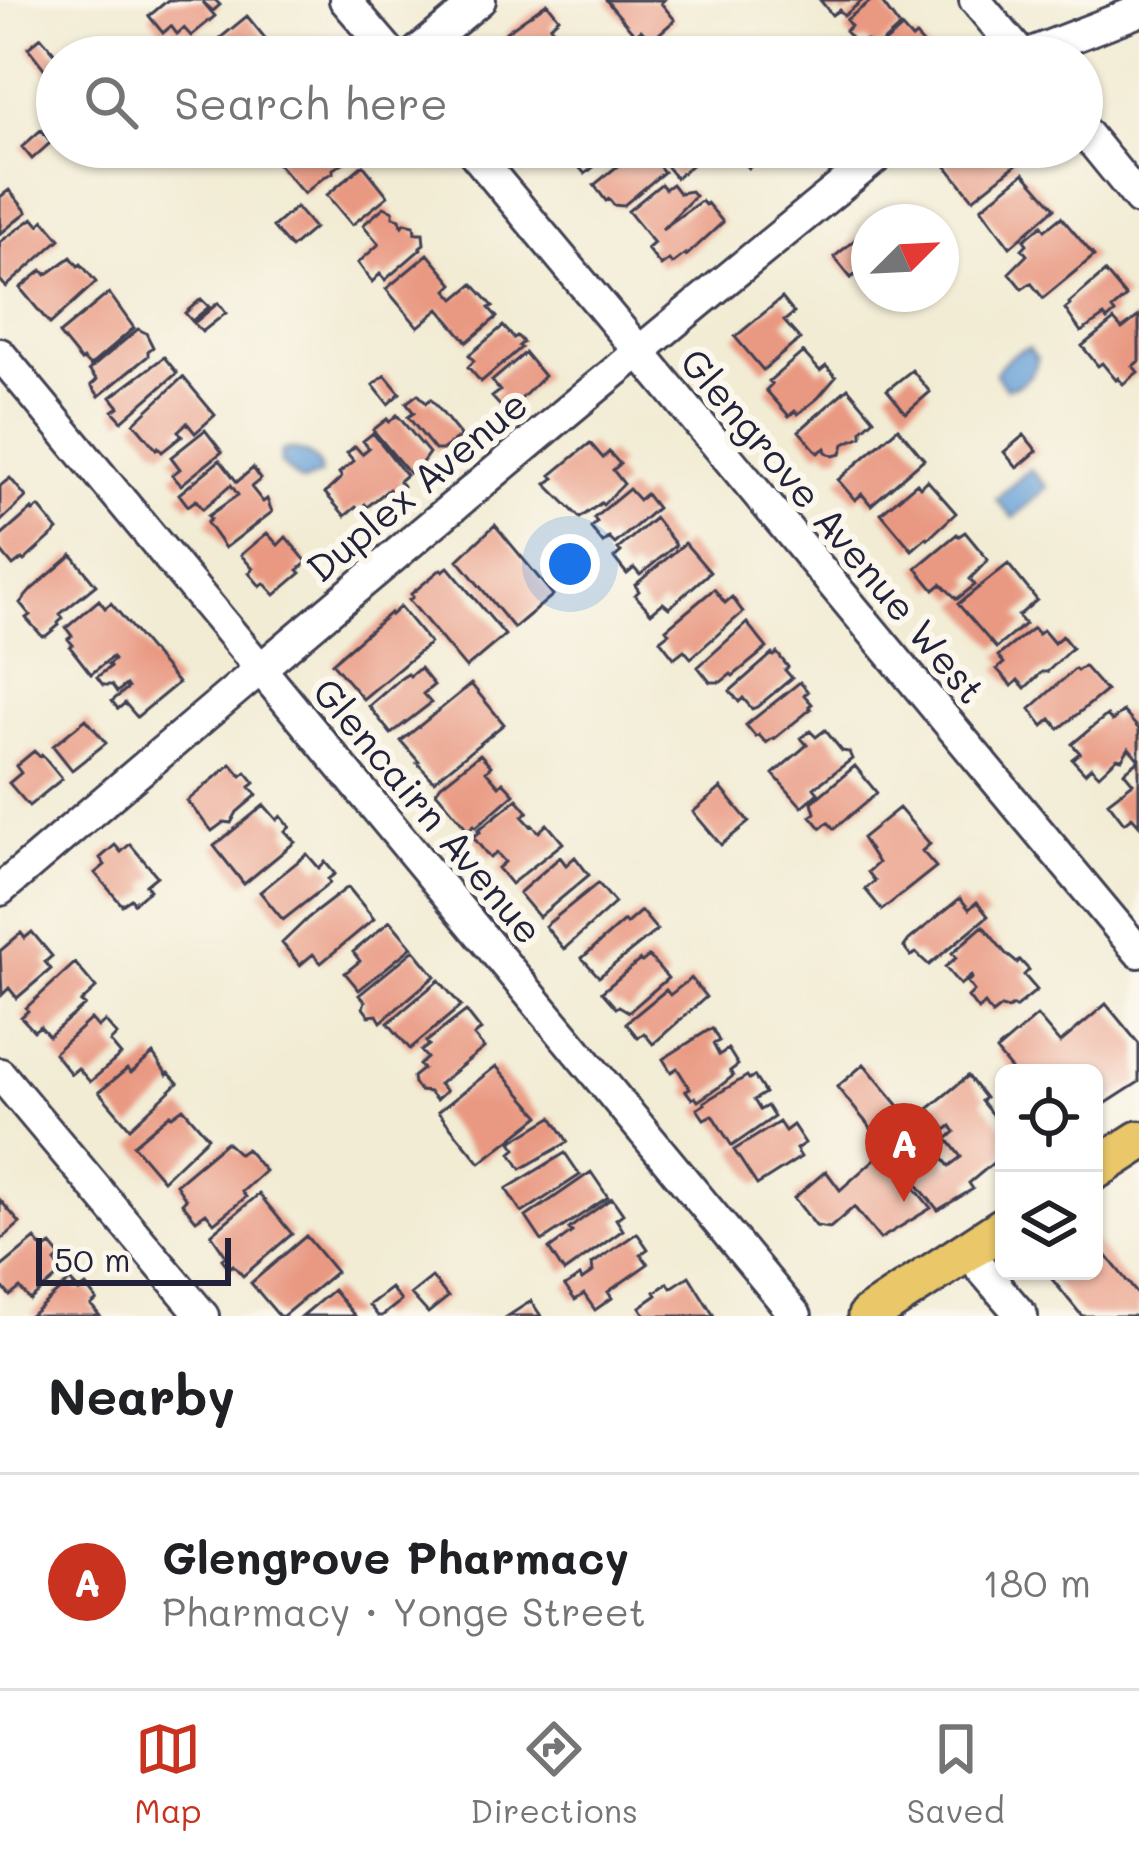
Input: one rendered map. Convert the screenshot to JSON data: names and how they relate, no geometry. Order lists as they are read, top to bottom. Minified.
{"streets":{"street":["Duplex Avenue","Glengrove Avenue West","Glencairn Avenue"]},"crossings":[["Duplex Avenue","Glengrove Avenue West"],["Duplex Avenue","Glencairn Avenue"]],"scale_bar":"50 m","north":"top right","page":{"search":"Search here","pins":"A","scale":"50 m","heading":"Nearby","list":[{"mark":"A","name":"Glengrove Pharmacy","note":"Pharmacy · Yonge Street","value":"180 m"}],"nav":["Map","Directions","Saved"]}}
